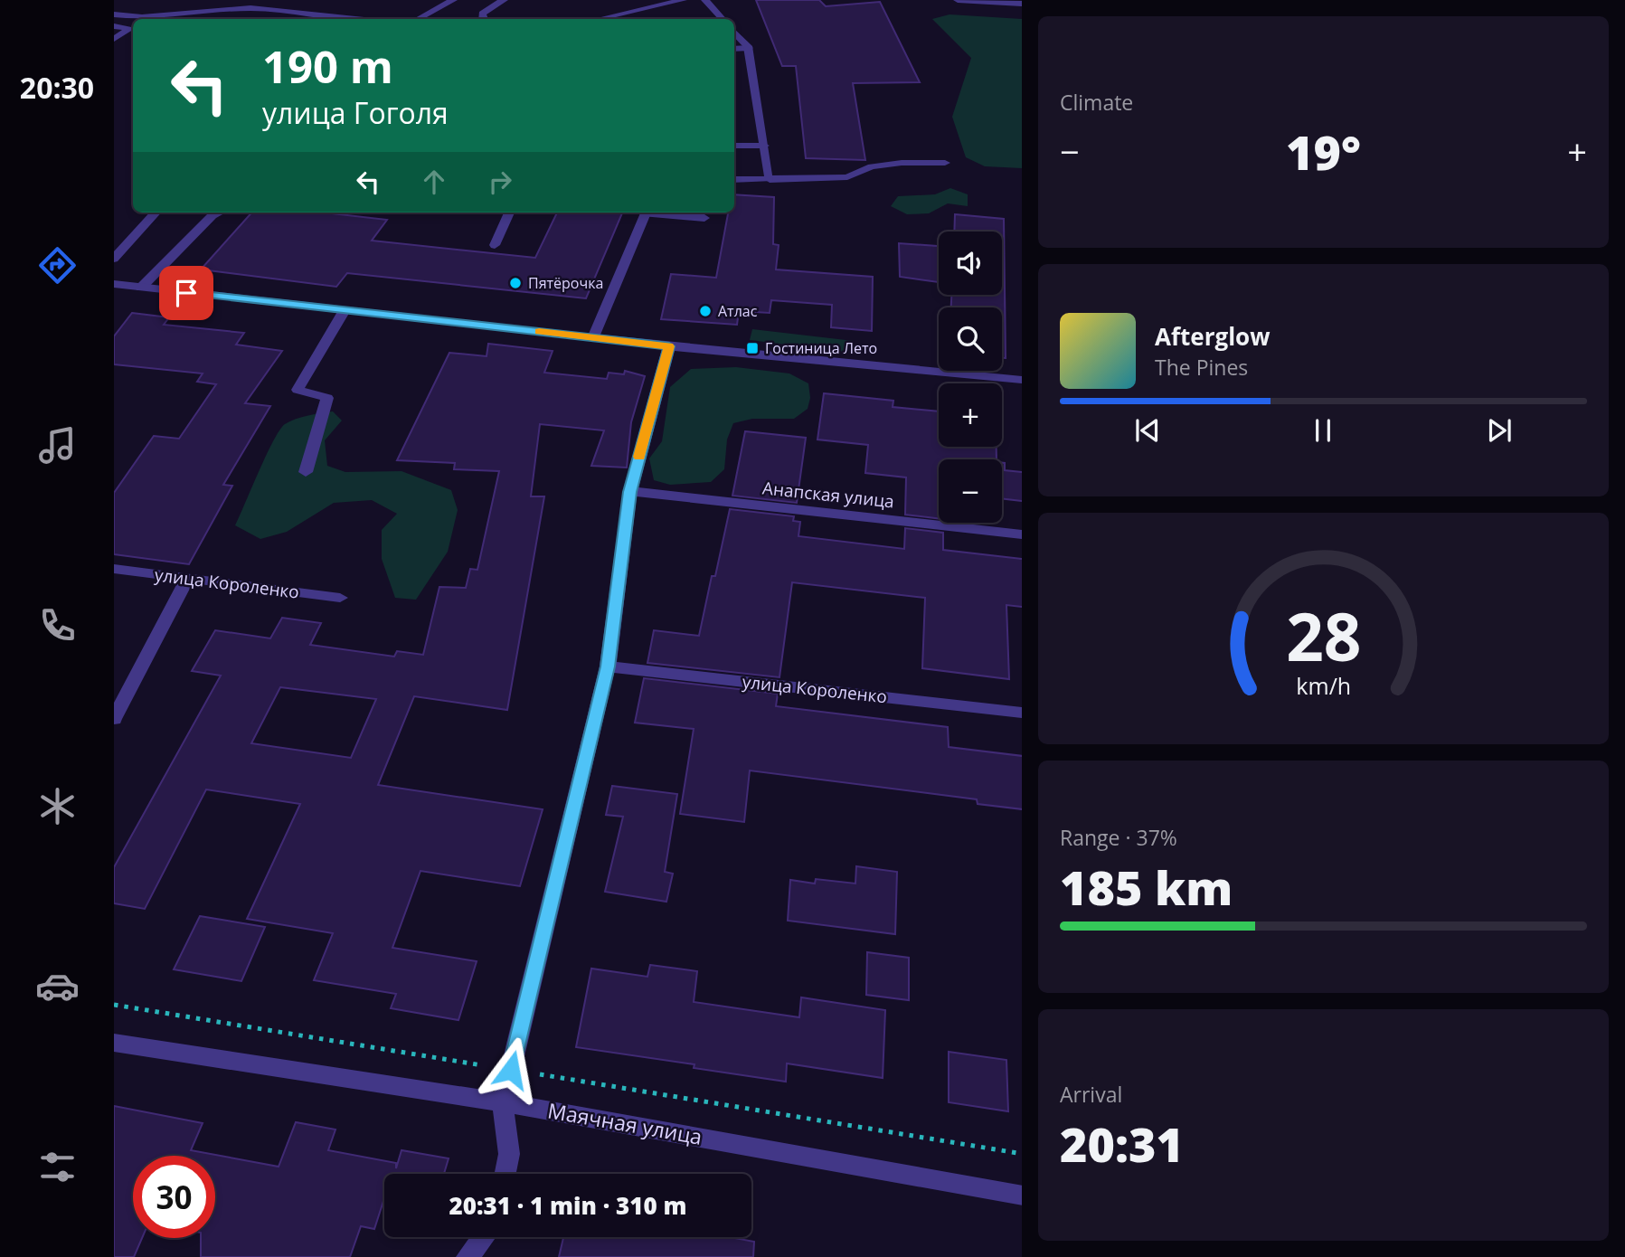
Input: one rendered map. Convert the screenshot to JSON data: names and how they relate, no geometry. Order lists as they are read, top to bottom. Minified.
{"streets":{"street":["Анапская улица","улица Короленко","Маячная улица"]},"places":{"other":["Пятёрочка","Атлас"],"transit":["Гостиница Лето"]},"page":{"tabs":"20:30","tile":["Climate",["Range · 37%","185 km"],["Arrival","20:31"]],"turn":["190 m","улица Гоголя"],"heat":["−","19°","+"],"map_buttons":["+","−"],"song":["Afterglow","The Pines"],"limit":"30","trip":"20:31 · 1 min · 310 m","gauge":["28","km/h"]}}
